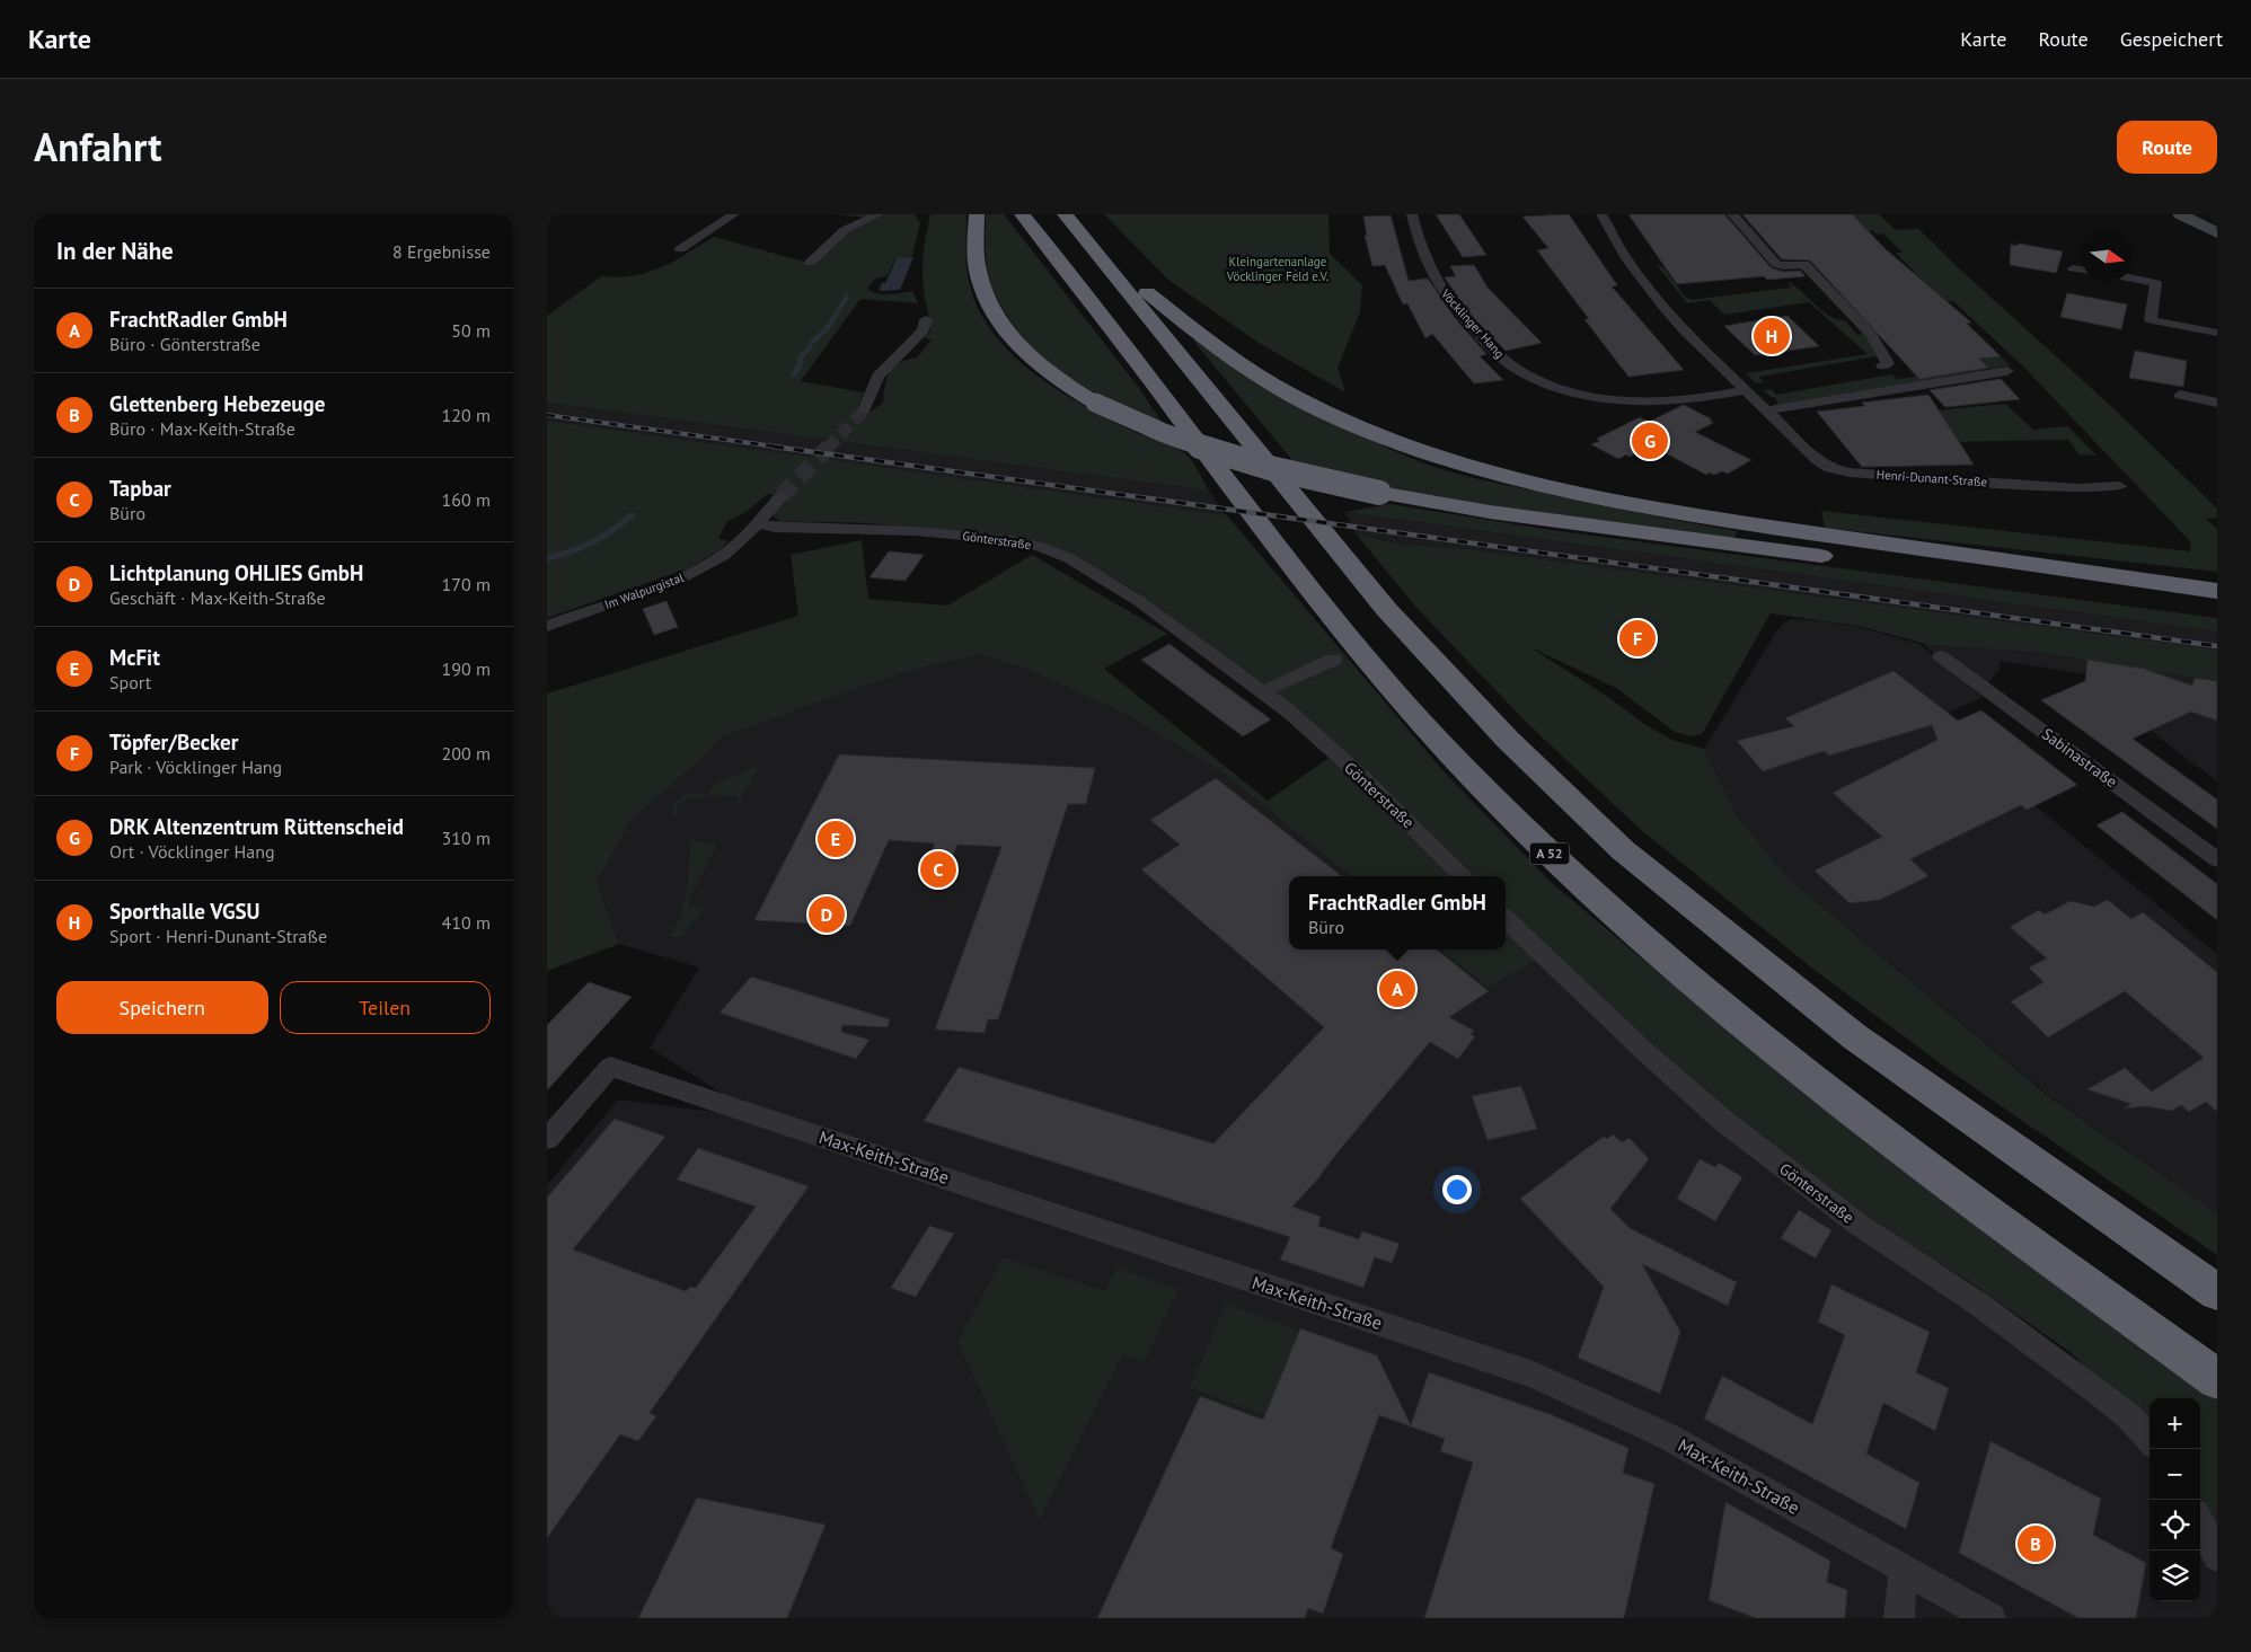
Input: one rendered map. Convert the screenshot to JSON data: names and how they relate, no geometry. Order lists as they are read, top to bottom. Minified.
{"streets":{"highway":["A 52"],"street":["Vöcklinger Hang","Henri-Dunant-Straße","Gönterstraße","Im Walpurgistal","Sabinastraße","Max-Keith-Straße"]},"crossings":[["Vöcklinger Hang","Henri-Dunant-Straße"],["Gönterstraße","Im Walpurgistal"]],"parks":["Kleingartenanlage Vöcklinger Feld e.V."],"north":"right","page":{"header":"Karte","nav":["Karte","Route","Gespeichert"],"title":"Anfahrt","buttons":["Route",["Speichern","Teilen"]],"heading":["In der Nähe","8 Ergebnisse"],"list":[{"mark":"A","name":"FrachtRadler GmbH","note":"Büro · Gönterstraße","value":"50 m"},{"mark":"B","name":"Glettenberg Hebezeuge","note":"Büro · Max-Keith-Straße","value":"120 m"},{"mark":"C","name":"Tapbar","note":"Büro","value":"160 m"},{"mark":"D","name":"Lichtplanung OHLIES GmbH","note":"Geschäft · Max-Keith-Straße","value":"170 m"},{"mark":"E","name":"McFit","note":"Sport","value":"190 m"},{"mark":"F","name":"Töpfer/Becker","note":"Park · Vöcklinger Hang","value":"200 m"},{"mark":"G","name":"DRK Altenzentrum Rüttenscheid","note":"Ort · Vöcklinger Hang","value":"310 m"},{"mark":"H","name":"Sporthalle VGSU","note":"Sport · Henri-Dunant-Straße","value":"410 m"}],"pins":["H","G","F","E","C","D","A","B"],"popup":["FrachtRadler GmbH","Büro"],"map_buttons":["+","−"]}}
